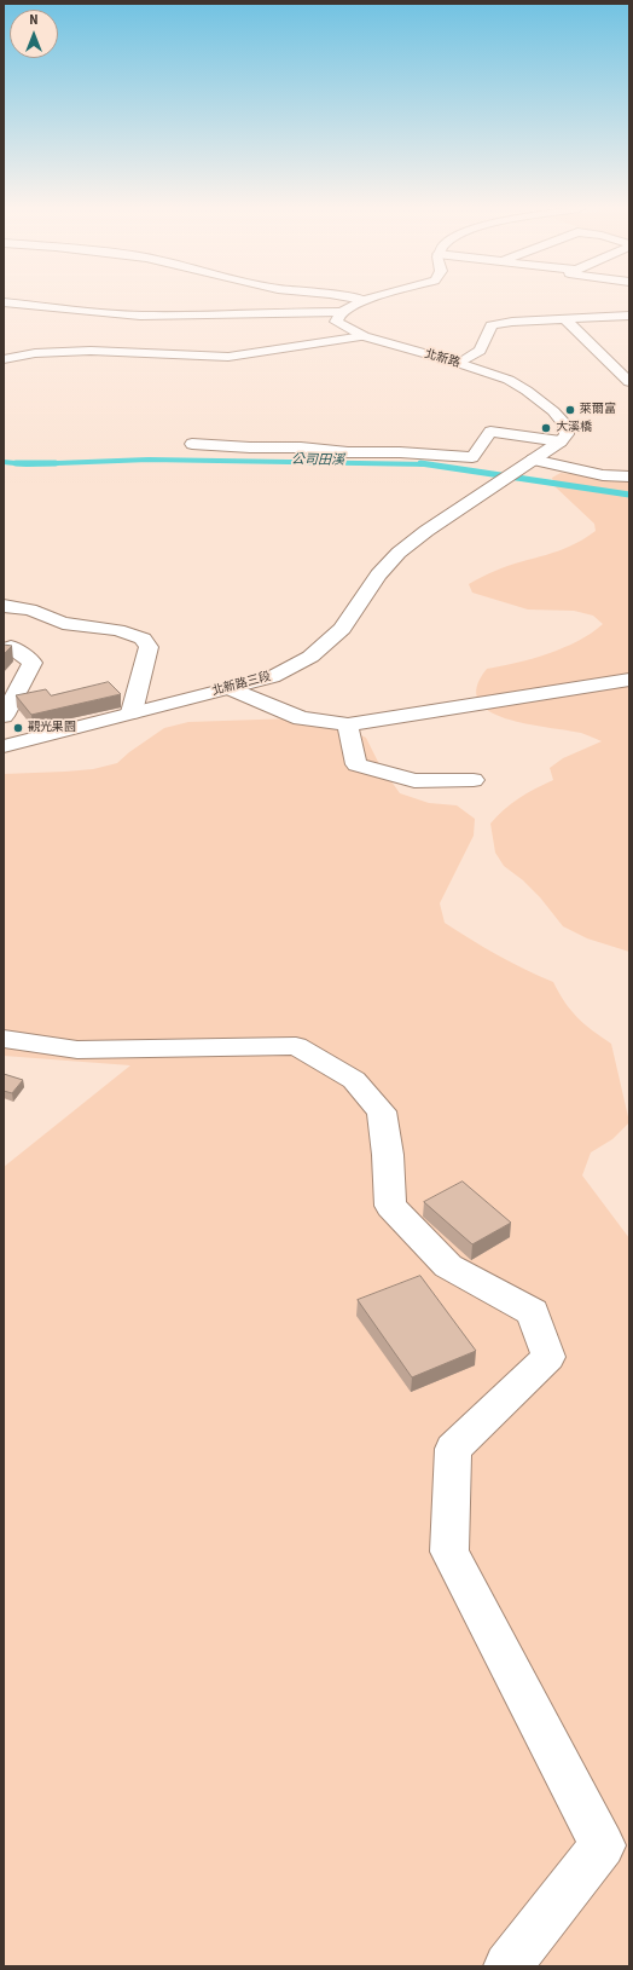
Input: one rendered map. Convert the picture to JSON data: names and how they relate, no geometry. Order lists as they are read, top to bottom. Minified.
{"streets":{"street":["北新路","北新路三段"]},"water":["公司田溪"],"places":["萊爾富","大溪橋","觀光果園"],"north":"top"}
